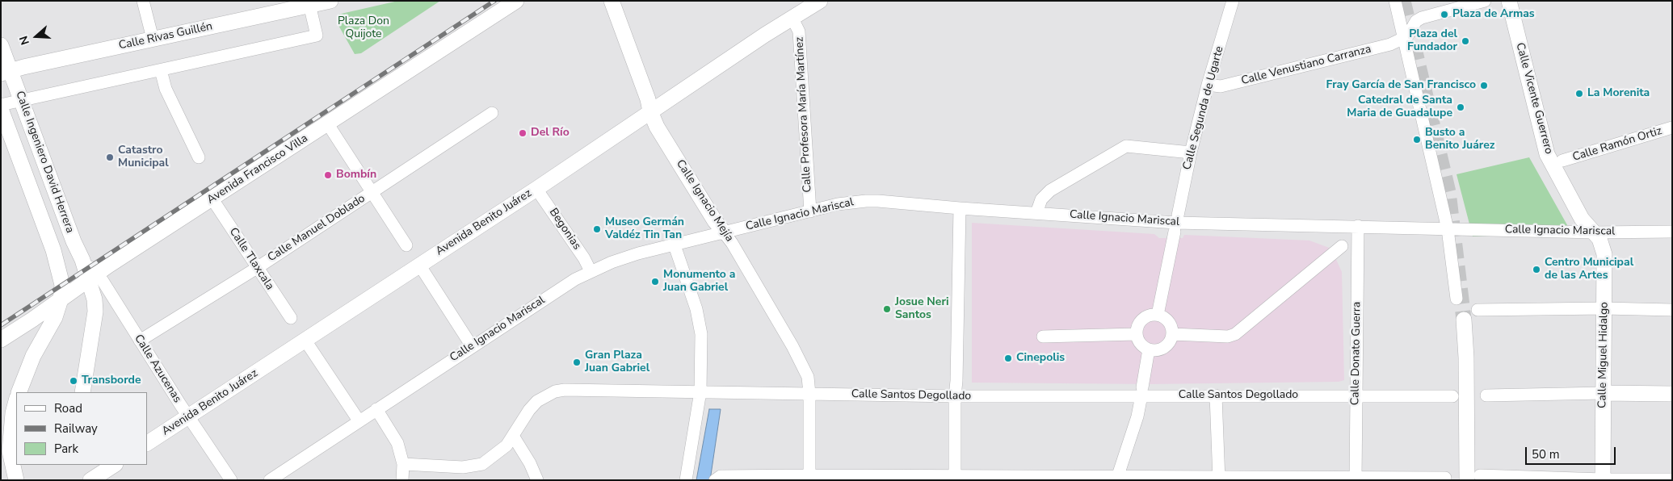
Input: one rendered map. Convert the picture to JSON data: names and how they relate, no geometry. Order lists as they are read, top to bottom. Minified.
{"streets":{"main road":["Calle Rivas Guillén","Calle Vicente Guerrero","Calle Ingeniero David Herrera","Avenida Francisco Villa","Calle Ignacio Mejía","Avenida Benito Juárez","Calle Miguel Hidalgo"],"street":["Calle Venustiano Carranza","Calle Segunda de Ugarte","Calle Profesora María Martínez","Calle Ramón Ortiz","Calle Ignacio Mariscal","Calle Manuel Doblado","Begonias","Calle Tlaxcala","Calle Donato Guerra","Calle Azucenas","Calle Santos Degollado"]},"crossings":[["Calle Rivas Guillén","Calle Ingeniero David Herrera"],["Calle Venustiano Carranza","Calle Segunda de Ugarte"],["Calle Vicente Guerrero","Calle Ignacio Mariscal"],["Calle Vicente Guerrero","Calle Miguel Hidalgo"],["Calle Profesora María Martínez","Calle Ignacio Mariscal"],["Calle Profesora María Martínez","Avenida Benito Juárez"],["Calle Ingeniero David Herrera","Avenida Francisco Villa"],["Calle Ingeniero David Herrera","Calle Azucenas"],["Avenida Francisco Villa","Calle Tlaxcala"],["Avenida Francisco Villa","Calle Azucenas"],["Calle Ignacio Mejía","Calle Ignacio Mariscal"],["Calle Ignacio Mejía","Avenida Benito Juárez"],["Calle Ignacio Mejía","Calle Santos Degollado"],["Calle Ignacio Mariscal","Begonias"],["Calle Ignacio Mariscal","Calle Donato Guerra"],["Calle Ignacio Mariscal","Calle Miguel Hidalgo"],["Avenida Benito Juárez","Begonias"],["Avenida Benito Juárez","Calle Azucenas"],["Calle Manuel Doblado","Calle Tlaxcala"],["Calle Manuel Doblado","Calle Azucenas"],["Calle Donato Guerra","Calle Santos Degollado"]],"parks":["Plaza Don Quijote"],"places":["Plaza de Armas","Plaza del Fundador","Fray García de San Francisco","La Morenita","Catedral de Santa Maria de Guadalupe","Del Río","Busto a Benito Juárez","Catastro Municipal","Bombín","Museo Germán Valdéz Tin Tan","Centro Municipal de las Artes","Monumento a Juan Gabriel","Josue Neri Santos","Cinepolis","Gran Plaza Juan Gabriel","Transborde"],"legend":["Road","Railway","Park"],"scale_bar":"50 m","north":"left"}
